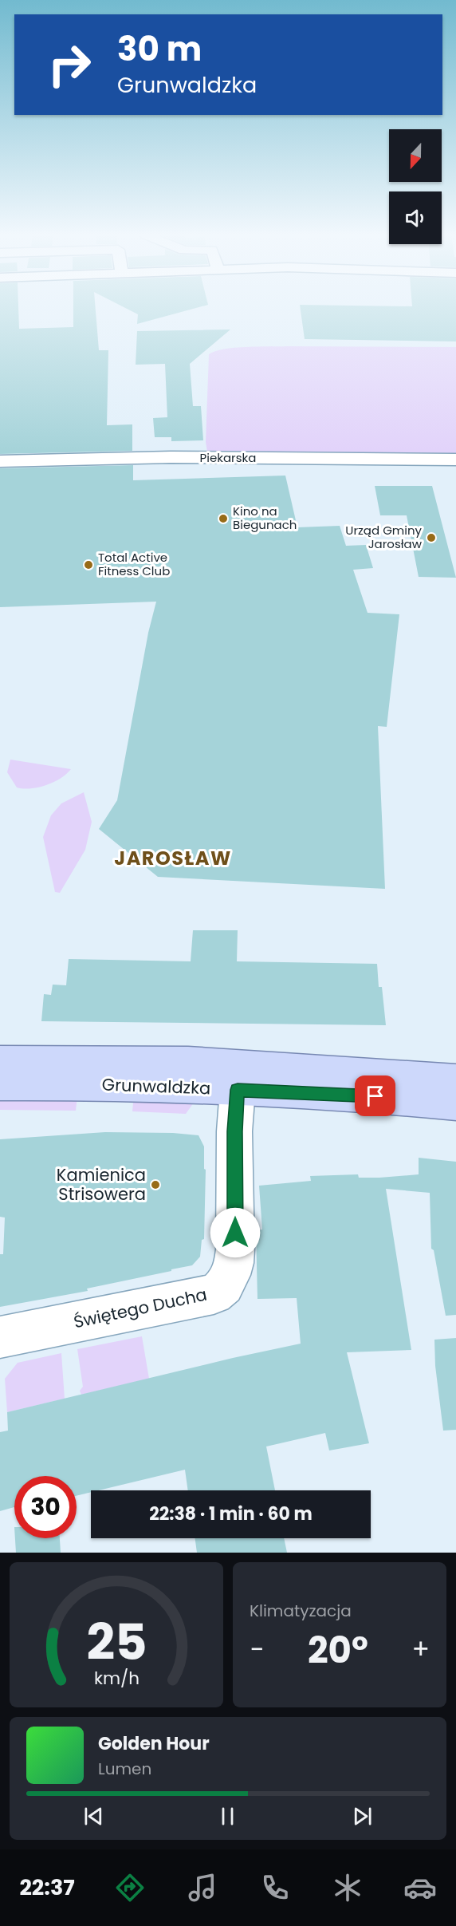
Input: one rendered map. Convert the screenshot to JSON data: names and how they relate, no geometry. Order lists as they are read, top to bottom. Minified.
{"streets":{"main road":["Grunwaldzka"],"street":["Piekarska","Świętego Ducha"]},"crossings":[["Grunwaldzka","Świętego Ducha"]],"districts":["JAROSŁAW"],"places":["Kino na Biegunach","Urząd Gminy Jarosław","Total Active Fitness Club","Kamienica Strisowera"],"north":"bottom","page":{"turn":["30 m","Grunwaldzka"],"limit":"30","trip":"22:38 · 1 min · 60 m","tile":"Klimatyzacja","heat":["−","20°","+"],"song":["Golden Hour","Lumen"],"tabs":"22:37","gauge":["25","km/h"]}}
